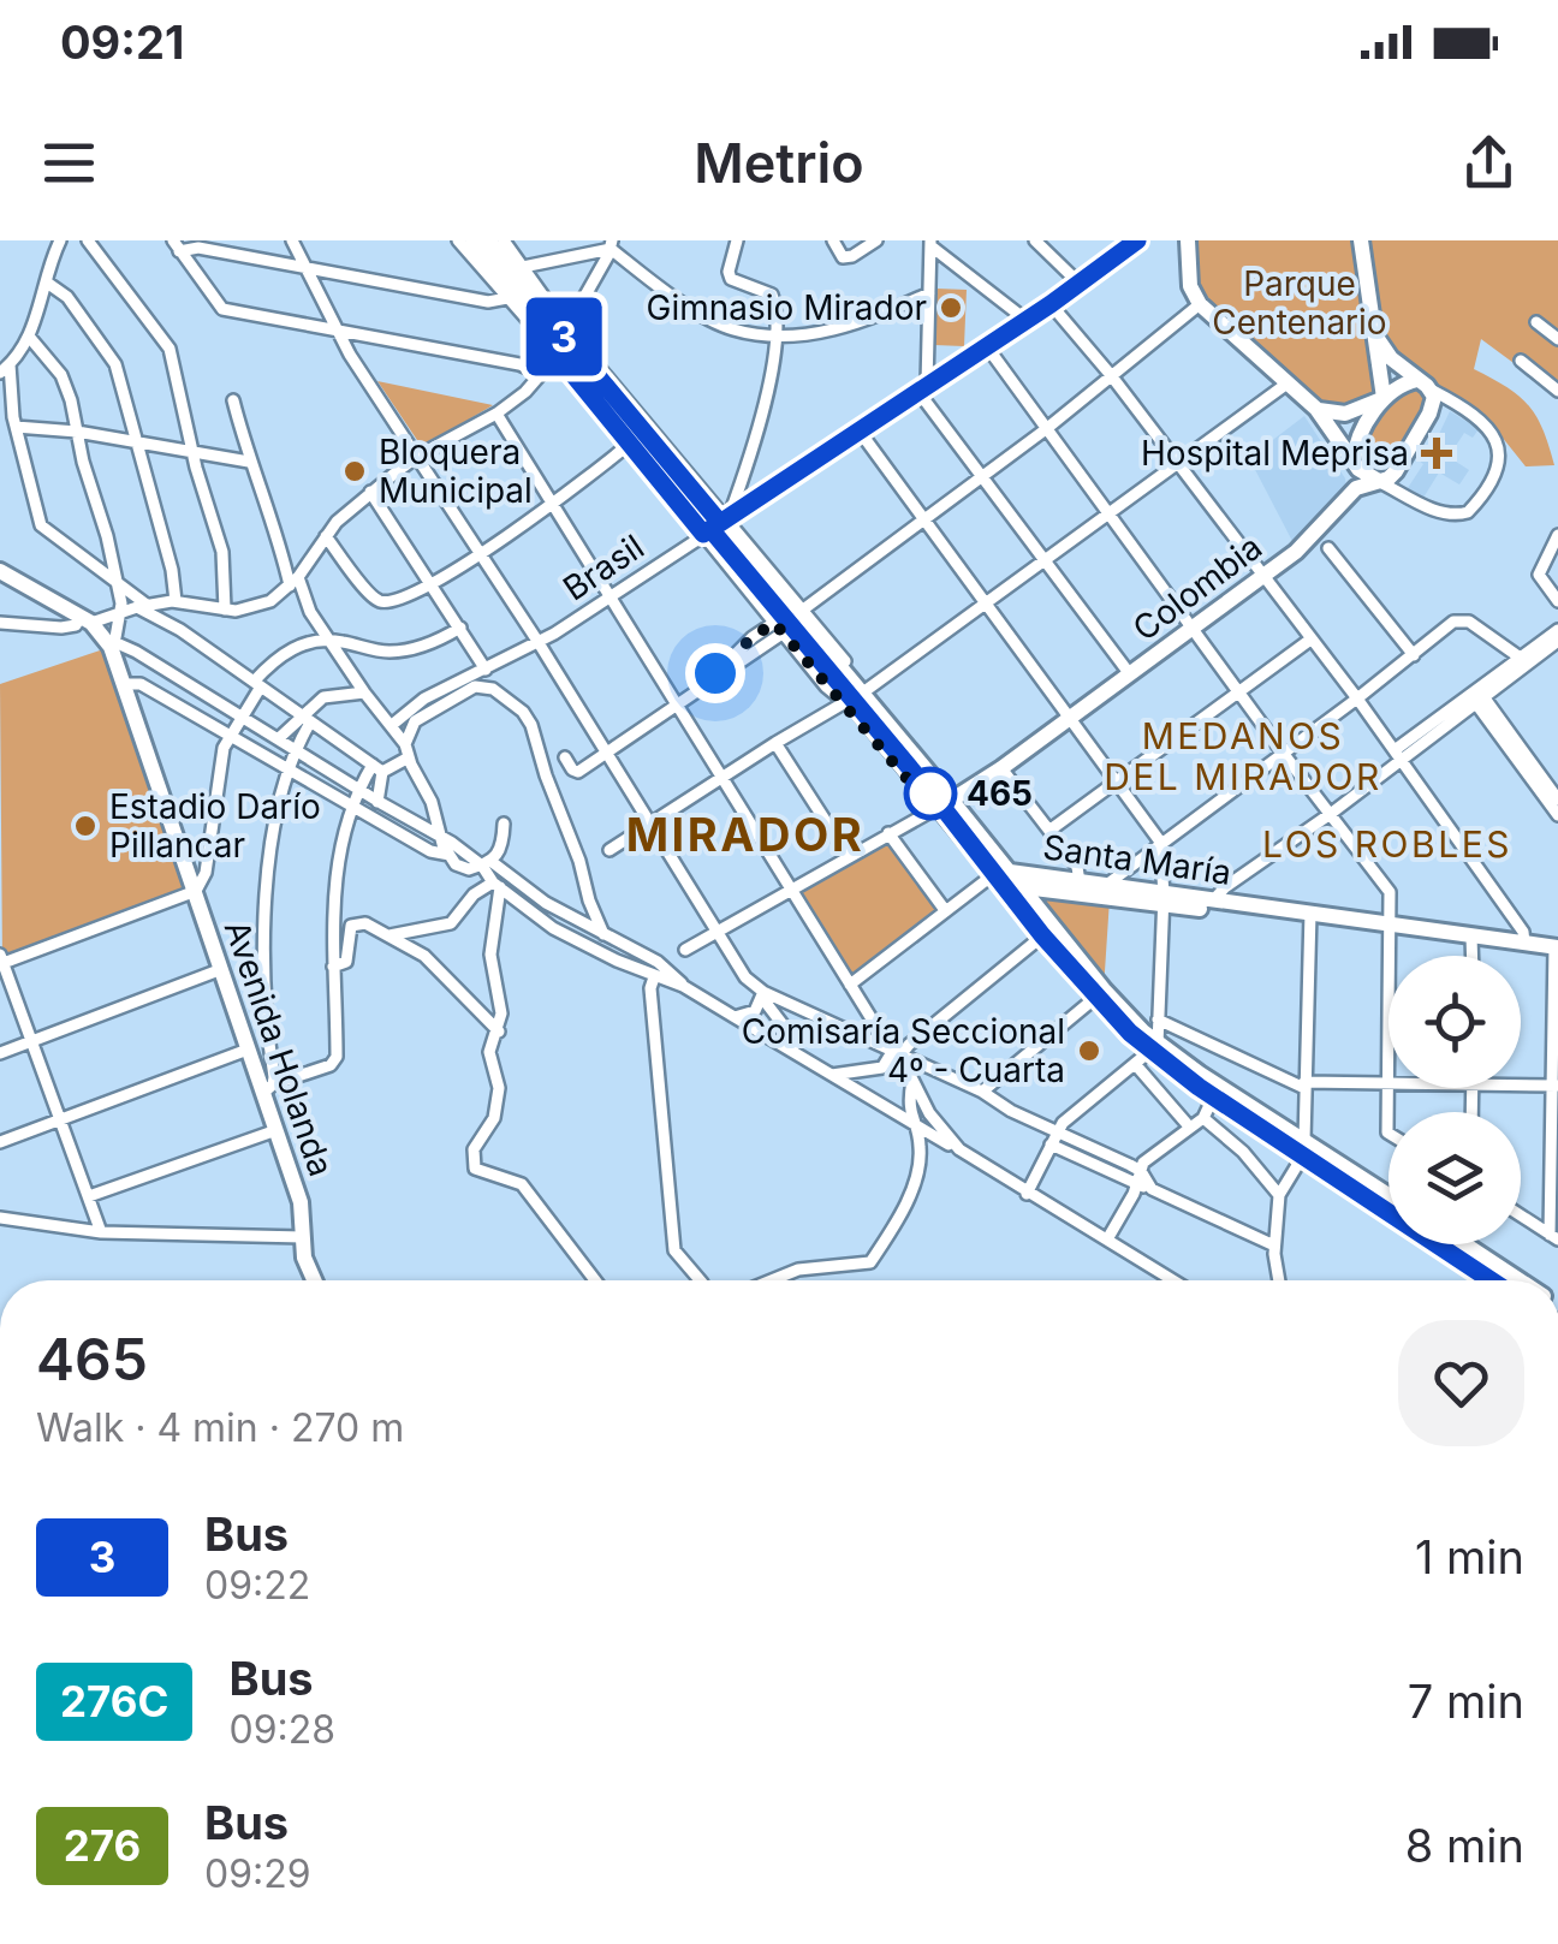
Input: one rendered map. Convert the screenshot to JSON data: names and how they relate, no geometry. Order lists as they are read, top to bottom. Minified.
{"streets":{"street":["Brasil","Colombia","Santa María","Avenida Holanda"]},"districts":["MEDANOS DEL MIRADOR","MIRADOR","LOS ROBLES"],"parks":["Parque Centenario"],"places":{"other":["Gimnasio Mirador","Bloquera Municipal","465","Estadio Darío Pillancar","Comisaría Seccional 4º - Cuarta"],"health":["Hospital Meprisa"]},"lines":["bus line 3"],"page":{"status":"09:21","header":"Metrio","on_map":"3","heading":["465","Walk · 4 min · 270 m"],"list":[{"mark":"3","name":"Bus","note":"09:22","value":"1 min"},{"mark":"276C","name":"Bus","note":"09:28","value":"7 min"},{"mark":"276","name":"Bus","note":"09:29","value":"8 min"}]}}
